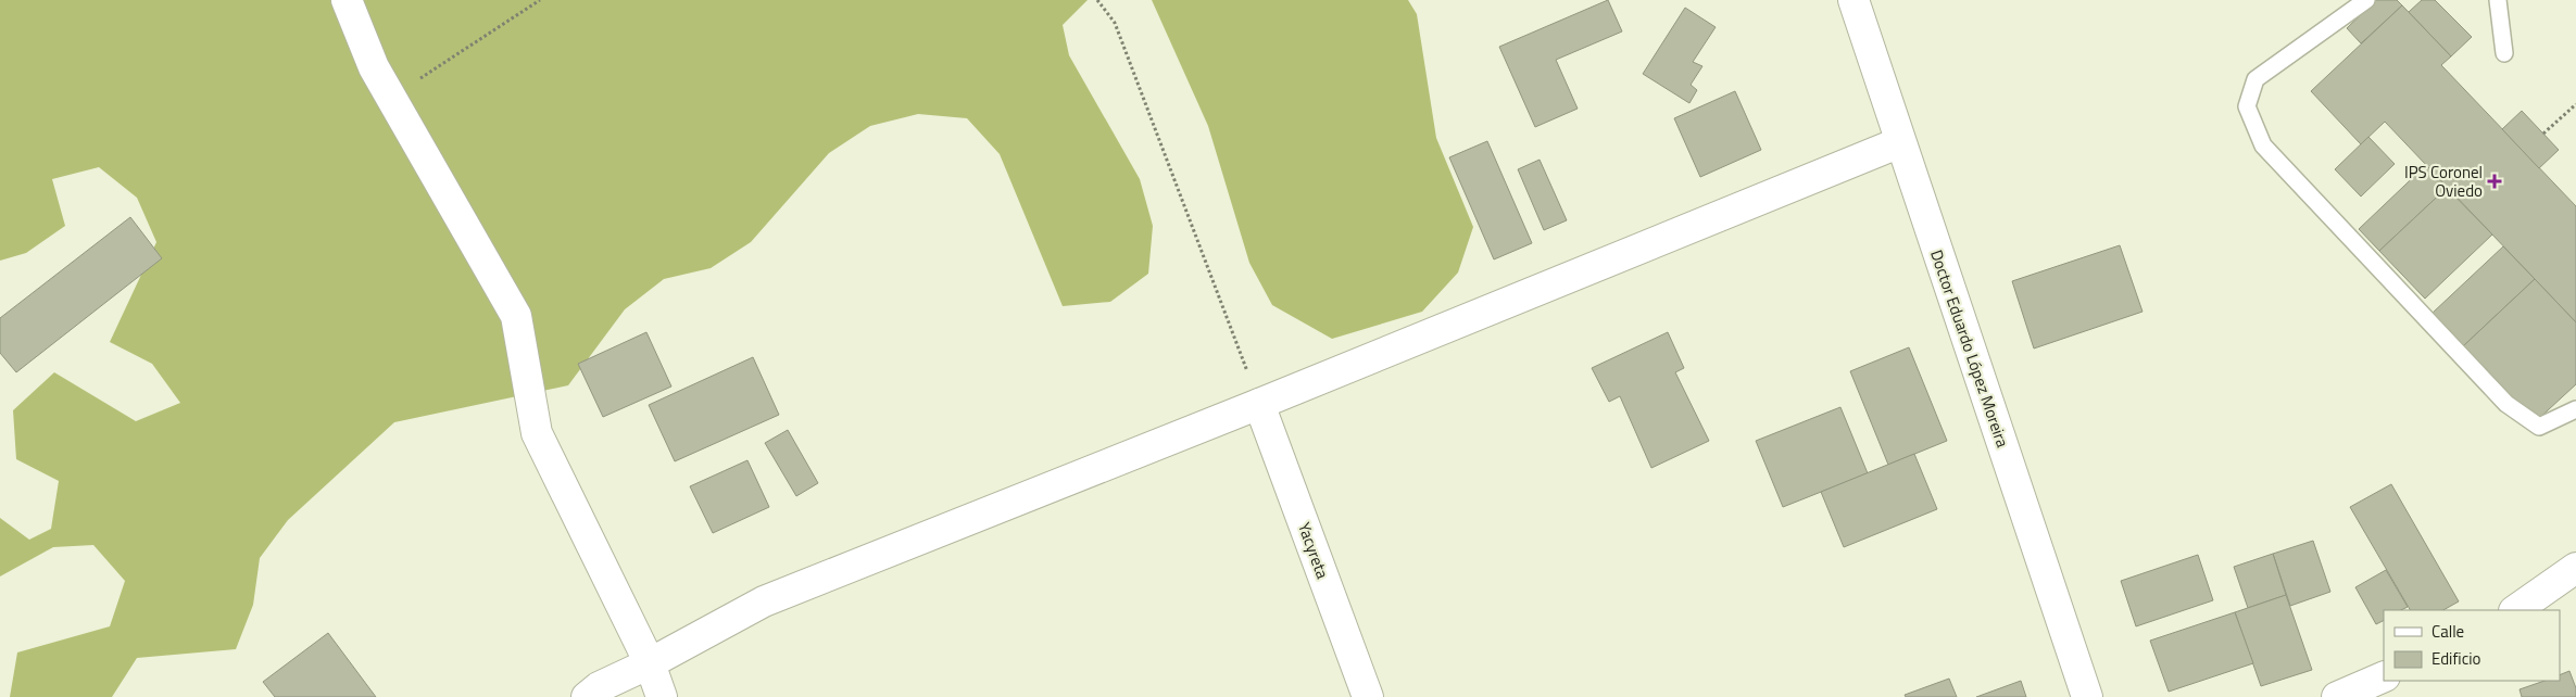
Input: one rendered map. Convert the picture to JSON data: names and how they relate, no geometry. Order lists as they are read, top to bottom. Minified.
{"streets":{"street":["Doctor Eduardo López Moreira","Yacyreta"]},"places":{"health":["IPS Coronel Oviedo"]},"legend":["Calle","Edificio"]}
